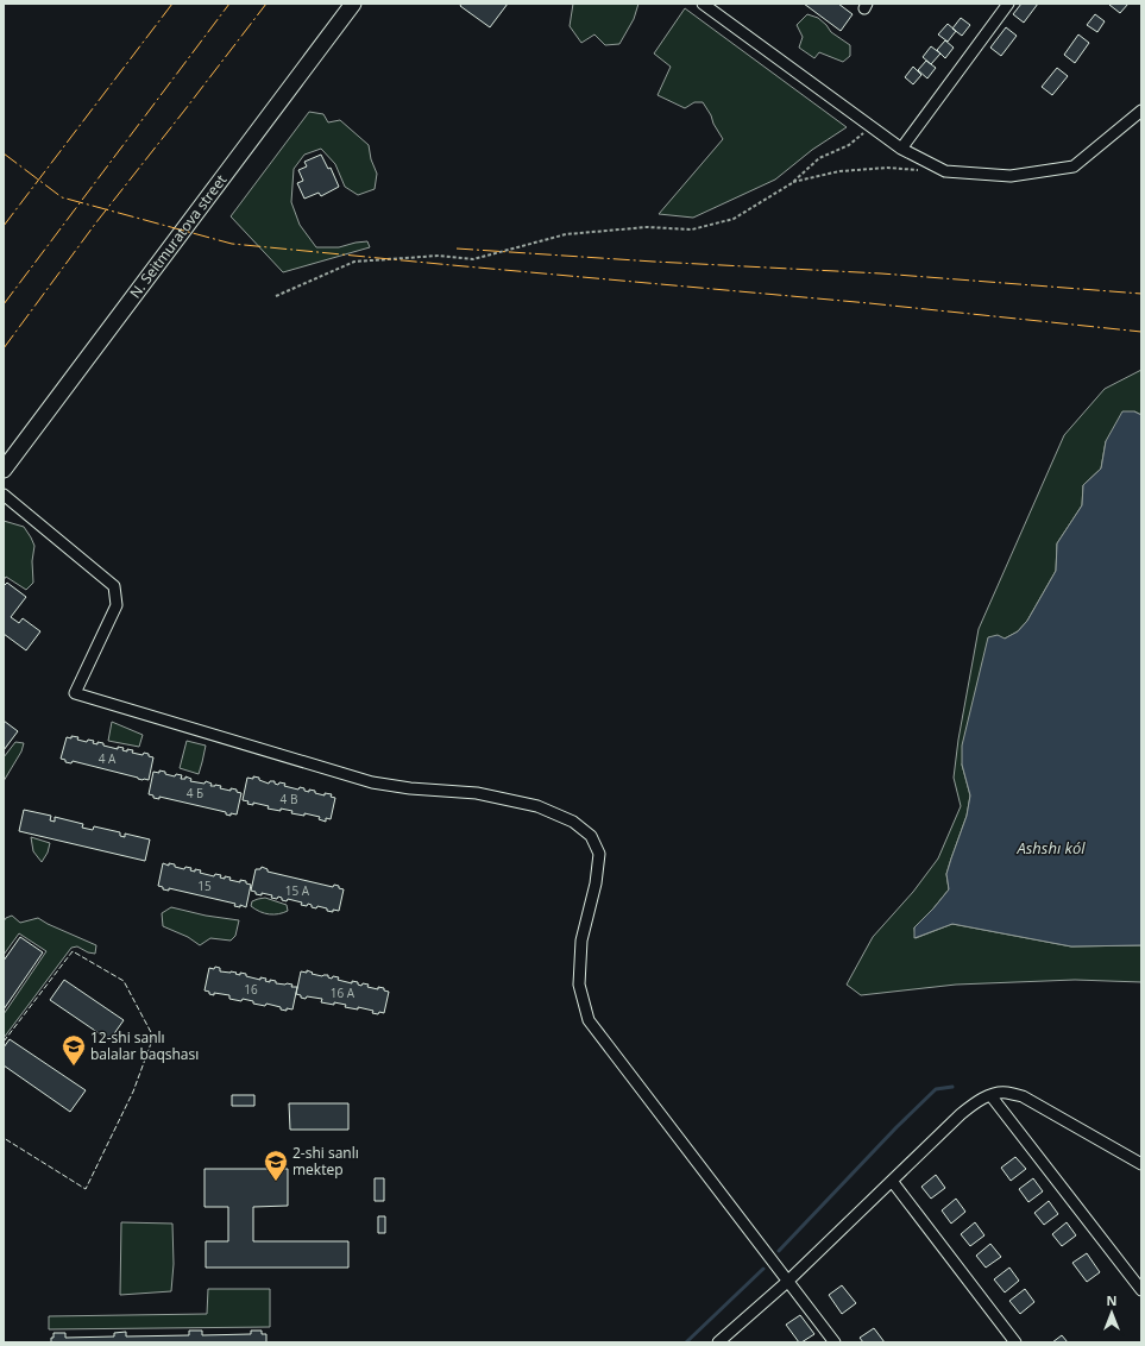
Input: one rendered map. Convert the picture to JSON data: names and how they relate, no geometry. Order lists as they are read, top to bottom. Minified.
{"streets":{"street":["N. Seitmuratova street"]},"water":["Ashshı kól"],"places":{"school or university":["12-shi sanlı balalar baqshası","2-shi sanlı mektep"]},"house_numbers":["4 А","4 Б","4 B","15","15 A","16","16 А"],"north":"top"}
